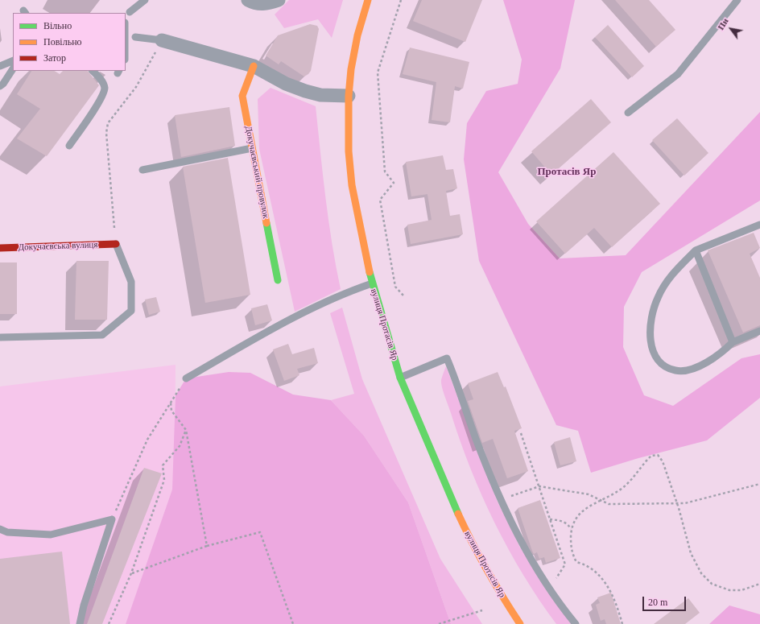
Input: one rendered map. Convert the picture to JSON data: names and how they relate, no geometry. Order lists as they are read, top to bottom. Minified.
{"streets":{"main road":["Докучаєвський провулок","Докучаєвська вулиця","вулиця Протасів Яр"]},"districts":["Протасів Яр"],"legend":["Вільно","Повільно","Затор"],"scale_bar":"20 m","north":"top left"}
